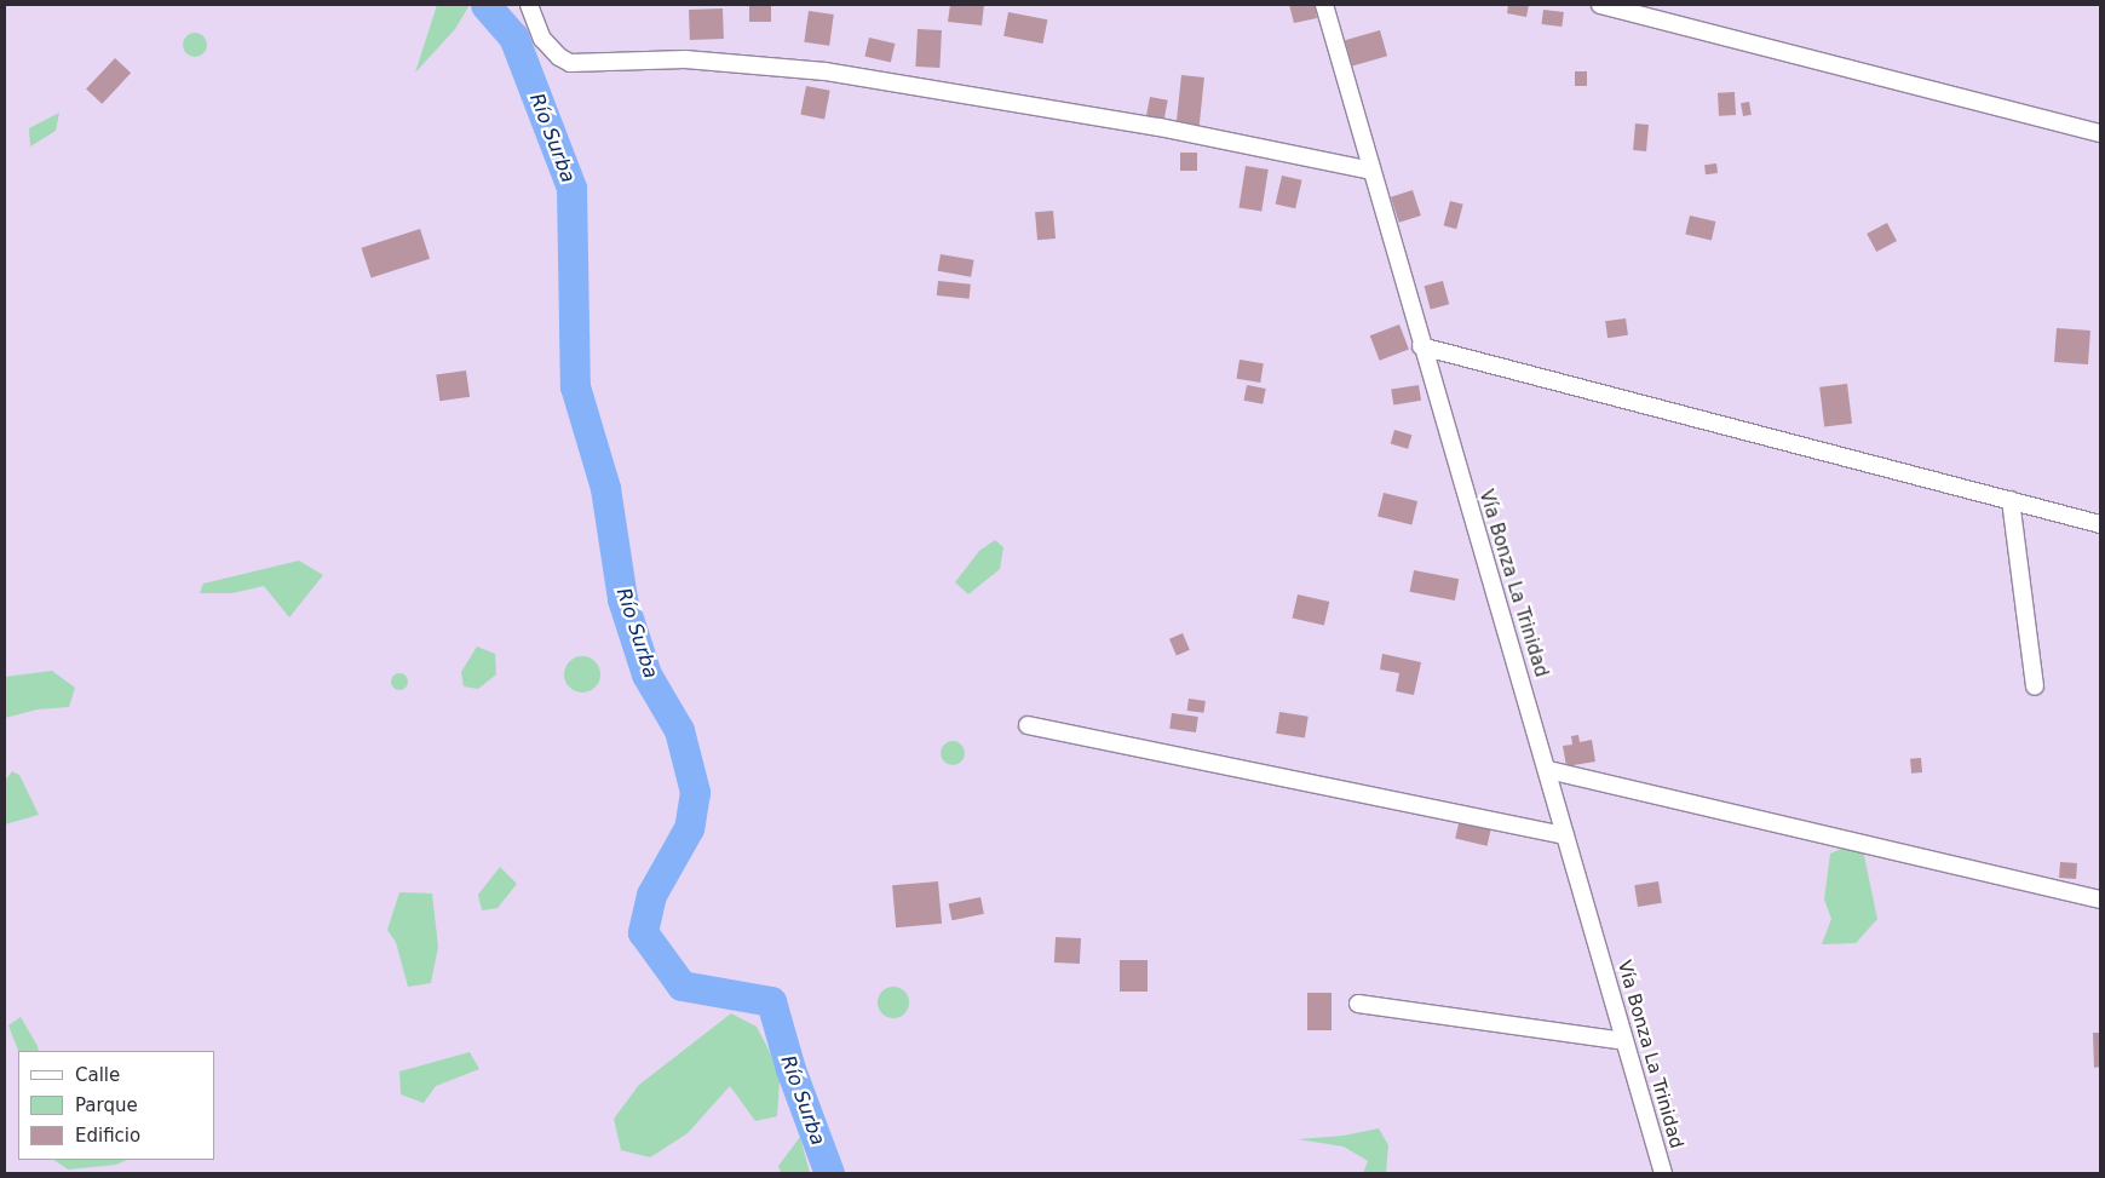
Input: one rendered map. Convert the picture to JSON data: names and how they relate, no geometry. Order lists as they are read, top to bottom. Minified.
{"streets":{"street":["Vía Bonza La Trinidad"]},"water":["Río Surba"],"legend":["Calle","Parque","Edificio"]}
